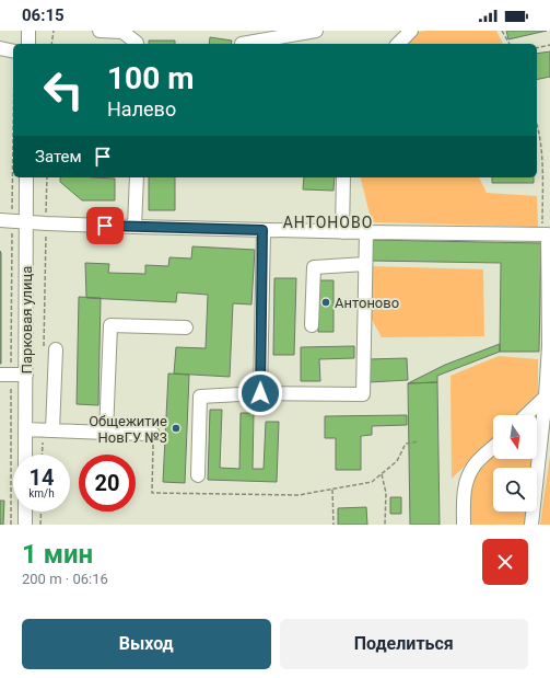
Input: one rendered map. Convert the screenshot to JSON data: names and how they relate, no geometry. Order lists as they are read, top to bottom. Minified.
{"streets":{"street":["Парковая улица"]},"districts":["АНТОНОВО"],"places":["Антоново","Общежитие НовГУ №3"],"north":"bottom","page":{"status":"06:15","turn":["100 m","Налево"],"then":"Затем","speed":"14 km/h","limit":"20","heading":["1 мин","200 m · 06:16"],"buttons":["Выход","Поделиться"]}}
